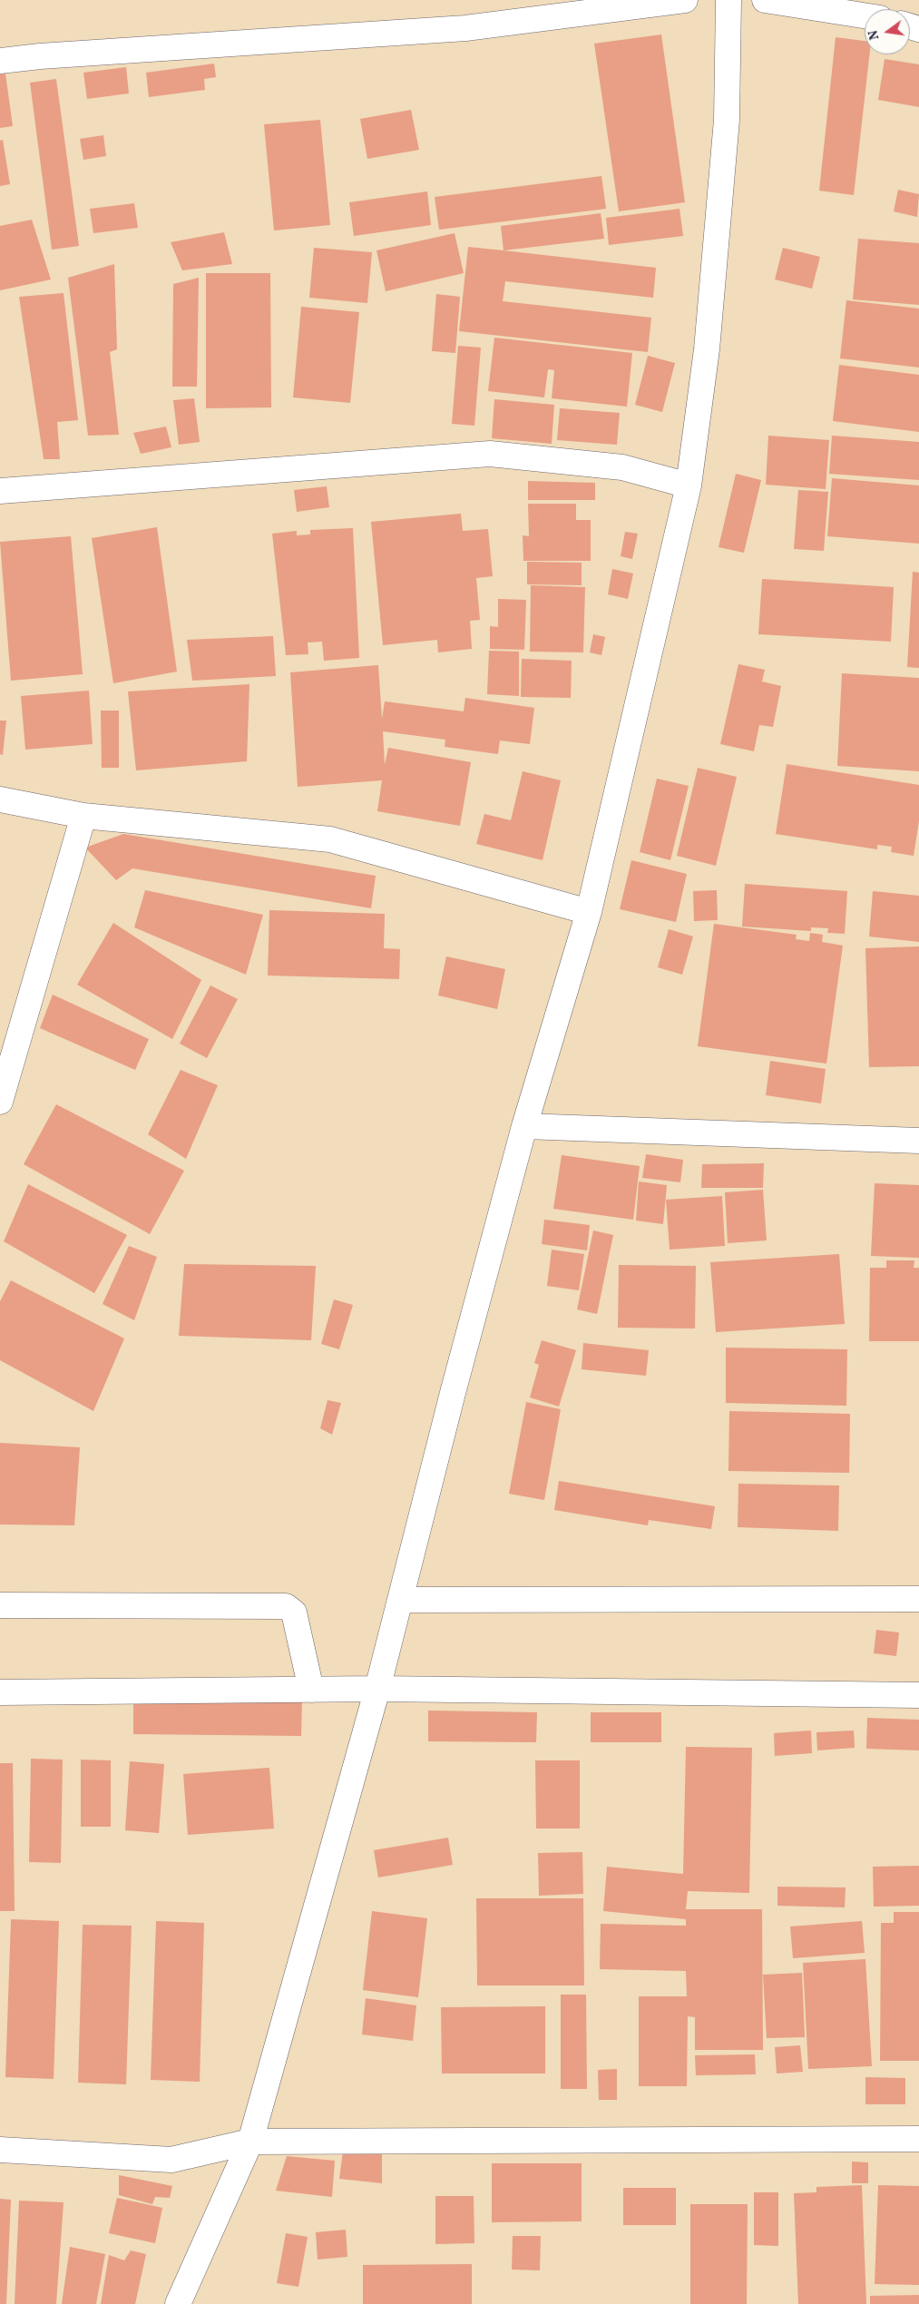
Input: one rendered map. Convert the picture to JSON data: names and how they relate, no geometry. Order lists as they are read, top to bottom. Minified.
{"north":"left"}
